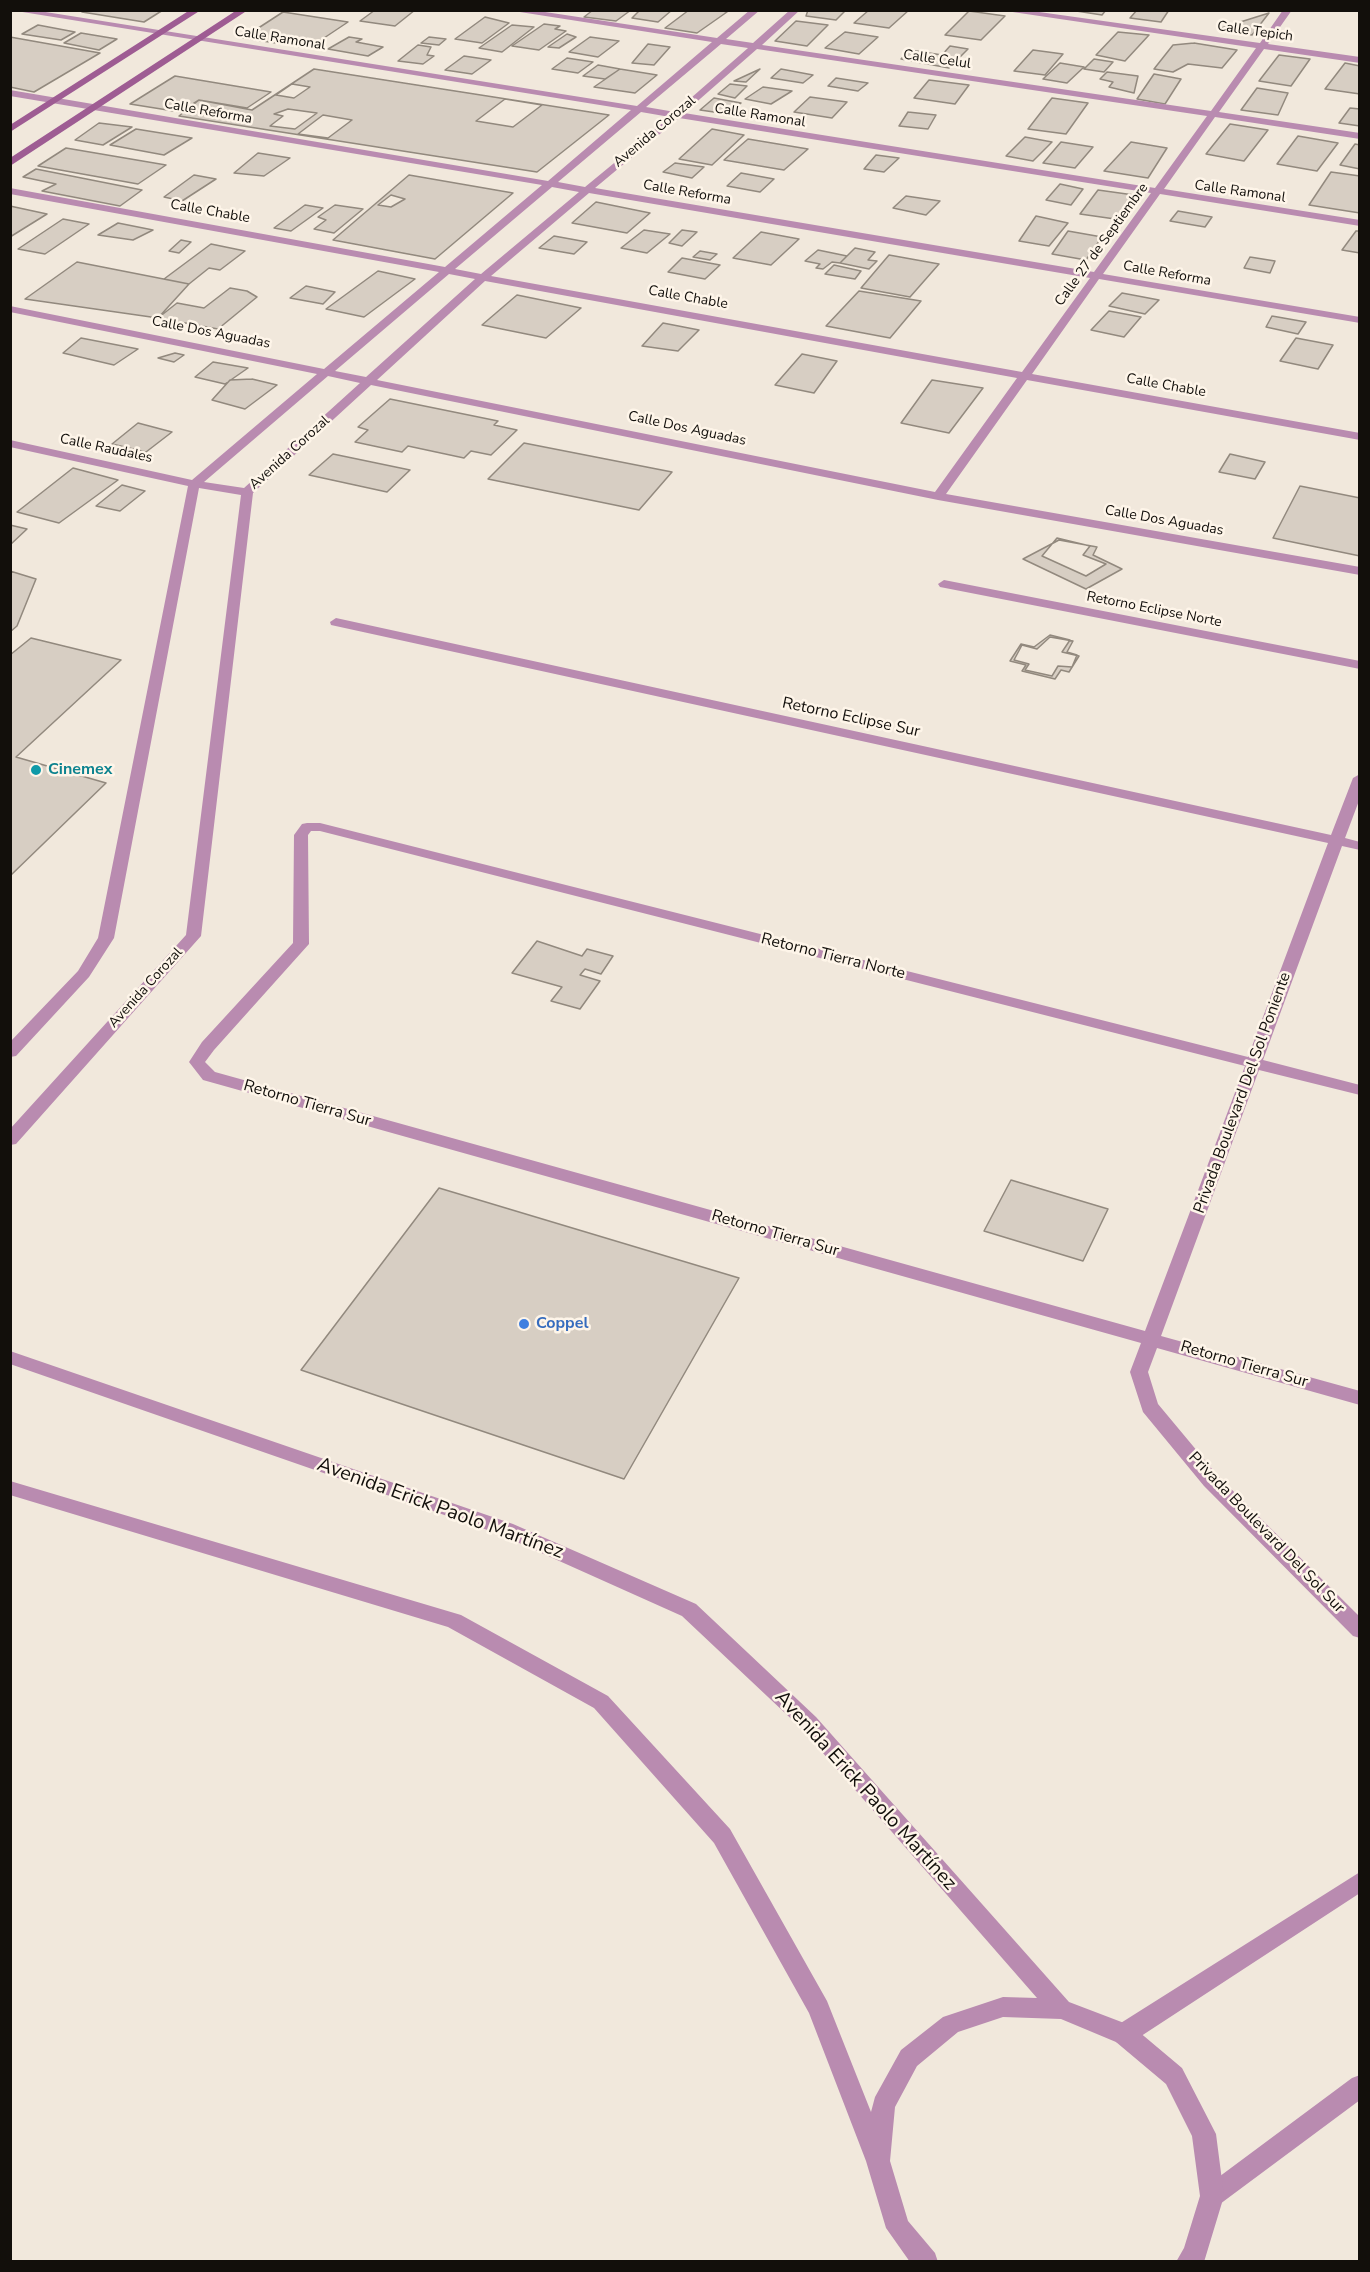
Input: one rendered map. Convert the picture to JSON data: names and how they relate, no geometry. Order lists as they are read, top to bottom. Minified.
{"streets":{"street":["Calle Tepich","Calle Ramonal","Calle Celul","Calle Reforma","Avenida Corozal","Calle Chable","Calle 27 de Septiembre","Calle Dos Aguadas","Calle Raudales","Retorno Eclipse Norte","Retorno Eclipse Sur","Retorno Tierra Norte","Privada Boulevard Del Sol Poniente","Retorno Tierra Sur","Avenida Erick Paolo Martínez","Privada Boulevard Del Sol Sur"]},"crossings":[["Calle Tepich","Calle 27 de Septiembre"],["Calle Ramonal","Avenida Corozal"],["Calle Ramonal","Calle 27 de Septiembre"],["Calle Celul","Avenida Corozal"],["Calle Celul","Calle 27 de Septiembre"],["Calle Reforma","Avenida Corozal"],["Calle Reforma","Calle 27 de Septiembre"],["Avenida Corozal","Calle Chable"],["Avenida Corozal","Calle Dos Aguadas"],["Avenida Corozal","Calle Raudales"],["Calle Chable","Calle 27 de Septiembre"],["Calle 27 de Septiembre","Calle Dos Aguadas"],["Retorno Eclipse Sur","Privada Boulevard Del Sol Poniente"],["Retorno Tierra Norte","Privada Boulevard Del Sol Poniente"],["Retorno Tierra Norte","Retorno Tierra Sur"],["Privada Boulevard Del Sol Poniente","Retorno Tierra Sur"],["Privada Boulevard Del Sol Poniente","Privada Boulevard Del Sol Sur"]],"places":["Cinemex","Coppel"]}
